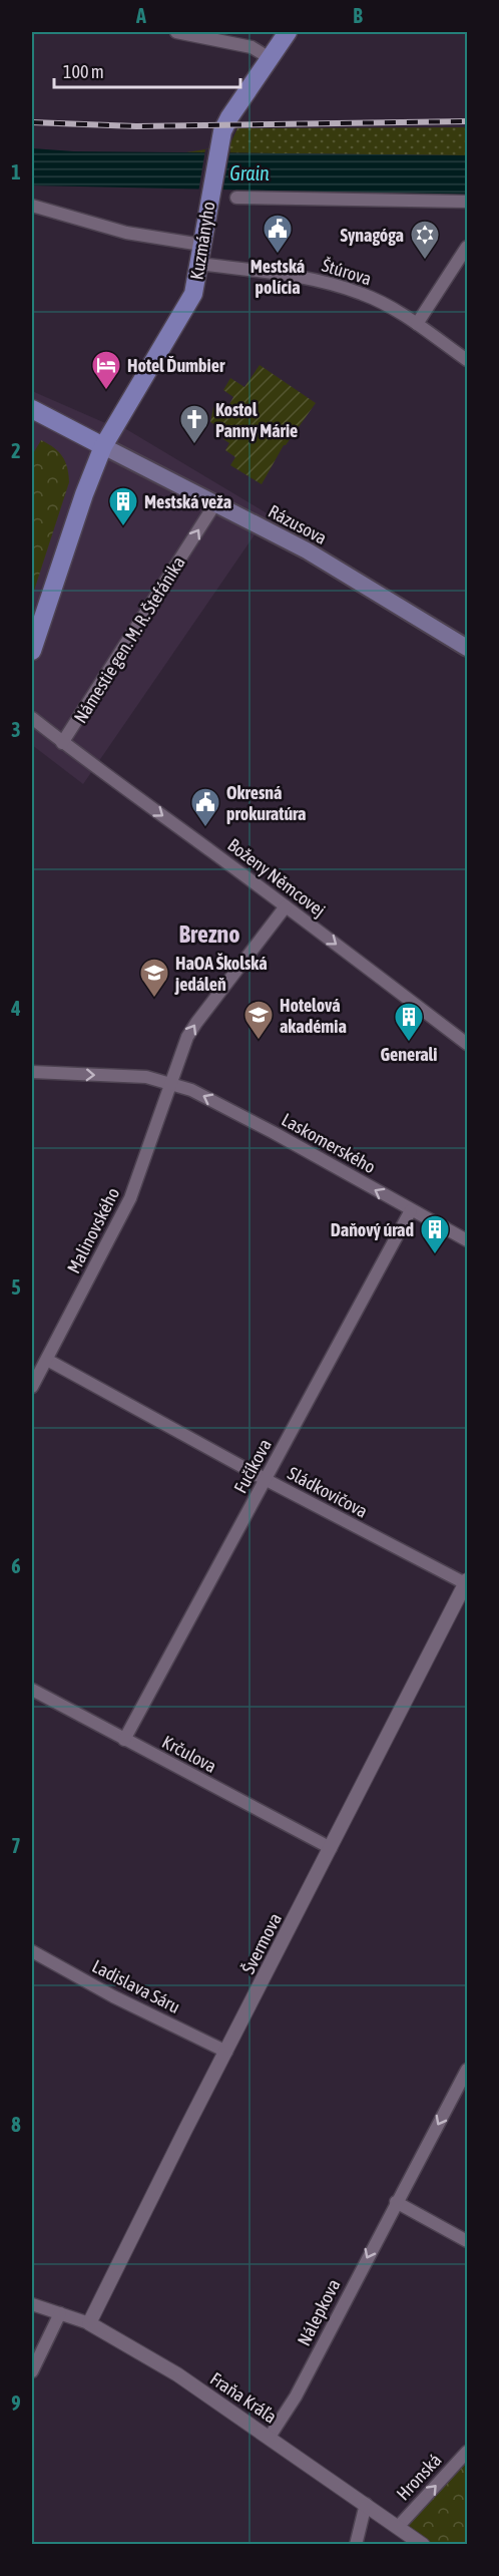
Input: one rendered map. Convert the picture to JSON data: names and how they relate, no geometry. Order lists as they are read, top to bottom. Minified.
{"streets":{"main road":["Kuzmányho","Rázusova"],"street":["Štúrova","Námestie gen. M. R. Štefánika","Boženy Němcovej","Laskomerského","Malinovského","Fučíkova","Sládkovičova","Krčulova","Švermova","Ladislava Sáru","Nálepkova","Fraňa Kráľa","Hronská"]},"crossings":[["Kuzmányho","Štúrova"],["Kuzmányho","Rázusova"],["Rázusova","Námestie gen. M. R. Štefánika"],["Námestie gen. M. R. Štefánika","Boženy Němcovej"],["Boženy Němcovej","Malinovského"],["Laskomerského","Malinovského"],["Laskomerského","Fučíkova"],["Malinovského","Sládkovičova"],["Fučíkova","Sládkovičova"],["Fučíkova","Krčulova"],["Sládkovičova","Švermova"],["Krčulova","Švermova"],["Švermova","Ladislava Sáru"],["Švermova","Fraňa Kráľa"],["Nálepkova","Fraňa Kráľa"],["Fraňa Kráľa","Hronská"]],"one_way":["Námestie gen. M. R. Štefánika","Boženy Němcovej","Laskomerského","Malinovského","Nálepkova","Hronská"],"districts":["Brezno"],"water":["Grain"],"places":{"public building":["Mestská polícia","Okresná prokuratúra"],"synagogue":["Synagóga"],"hotel":["Hotel Ďumbier"],"church":["Kostol Panny Márie"],"building":["Mestská veža","Generali","Daňový úrad"],"school or university":["HaOA Školská jedáleň","Hotelová akadémia"]},"scale_bar":"100 m","grid":{"columns":["A","B"],"rows":["1","2","3","4","5","6","7","8","9"]}}
